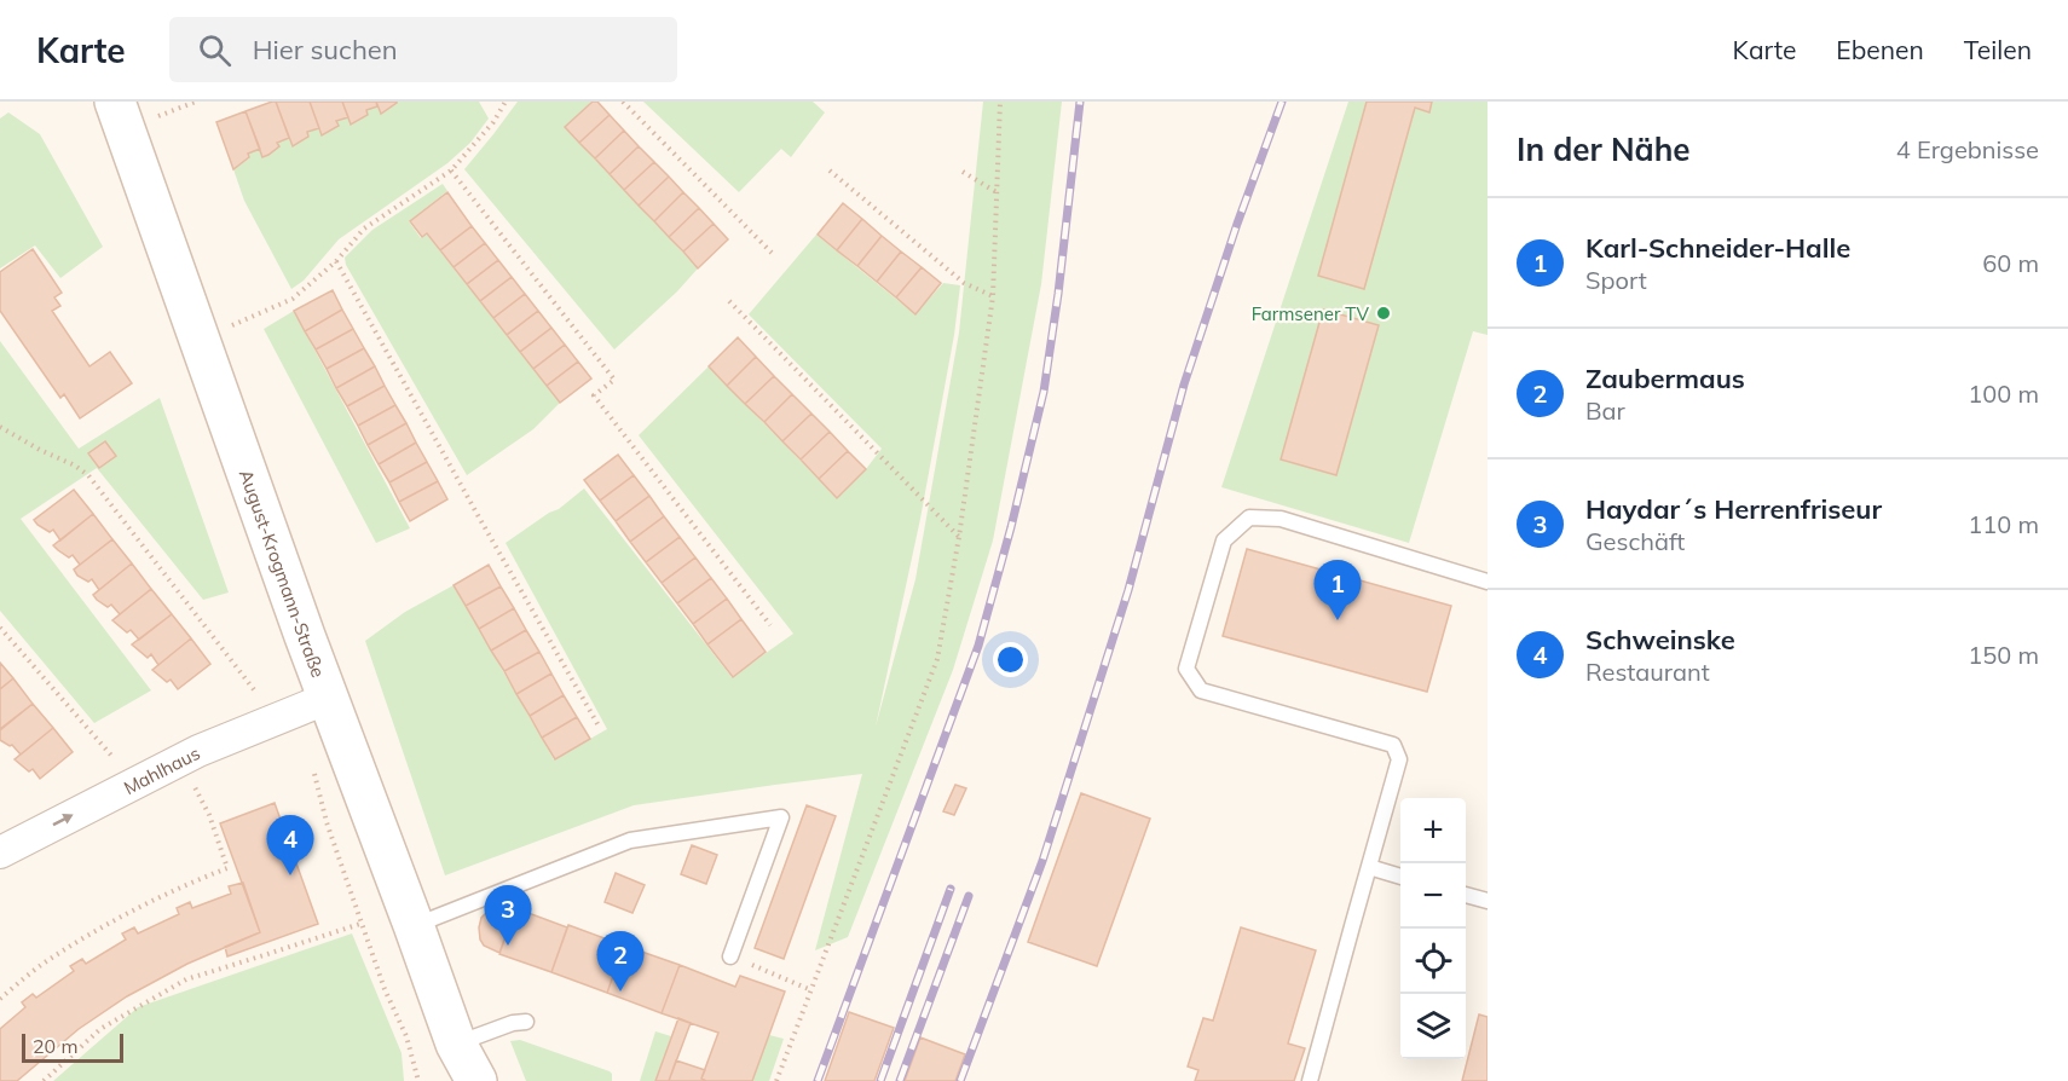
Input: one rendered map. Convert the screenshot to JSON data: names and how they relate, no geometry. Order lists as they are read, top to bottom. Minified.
{"streets":{"main road":["August-Krogmann-Straße"],"street":["Mahlhaus"]},"crossings":[["August-Krogmann-Straße","Mahlhaus"]],"one_way":["Mahlhaus"],"places":["Farmsener TV"],"scale_bar":"20 m","page":{"header":"Karte","search":"Hier suchen","nav":["Karte","Ebenen","Teilen"],"heading":["In der Nähe","4 Ergebnisse"],"list":[{"mark":"1","name":"Karl-Schneider-Halle","note":"Sport","value":"60 m"},{"mark":"2","name":"Zaubermaus","note":"Bar","value":"100 m"},{"mark":"3","name":"Haydar´s Herrenfriseur","note":"Geschäft","value":"110 m"},{"mark":"4","name":"Schweinske","note":"Restaurant","value":"150 m"}],"pins":["1","4","3","2"],"map_buttons":["+","−"],"scale":"20 m"}}
